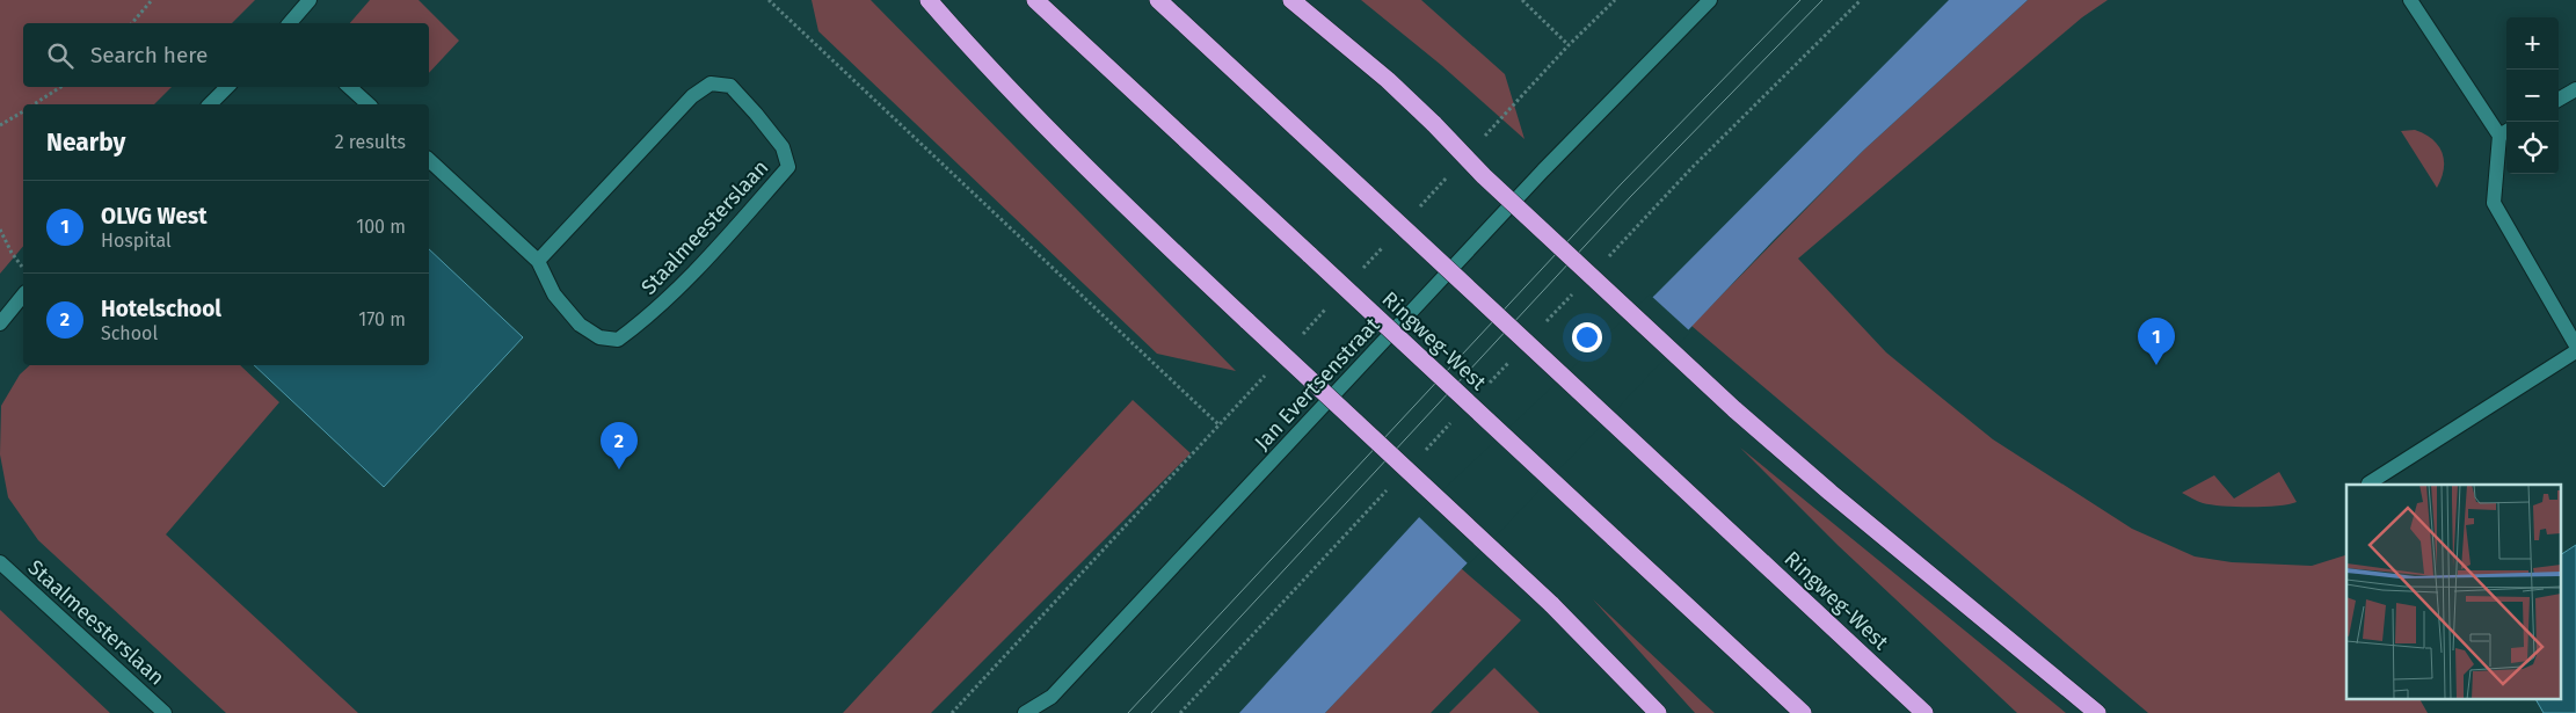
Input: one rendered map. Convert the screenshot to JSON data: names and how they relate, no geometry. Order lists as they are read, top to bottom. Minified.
{"streets":{"highway":["Ringweg-West"],"street":["Staalmeesterslaan","Jan Evertsenstraat"]},"page":{"map_buttons":["+","−"],"search":"Search here","heading":["Nearby","2 results"],"list":[{"mark":"1","name":"OLVG West","note":"Hospital","value":"100 m"},{"mark":"2","name":"Hotelschool","note":"School","value":"170 m"}],"pins":["1","2"]}}
